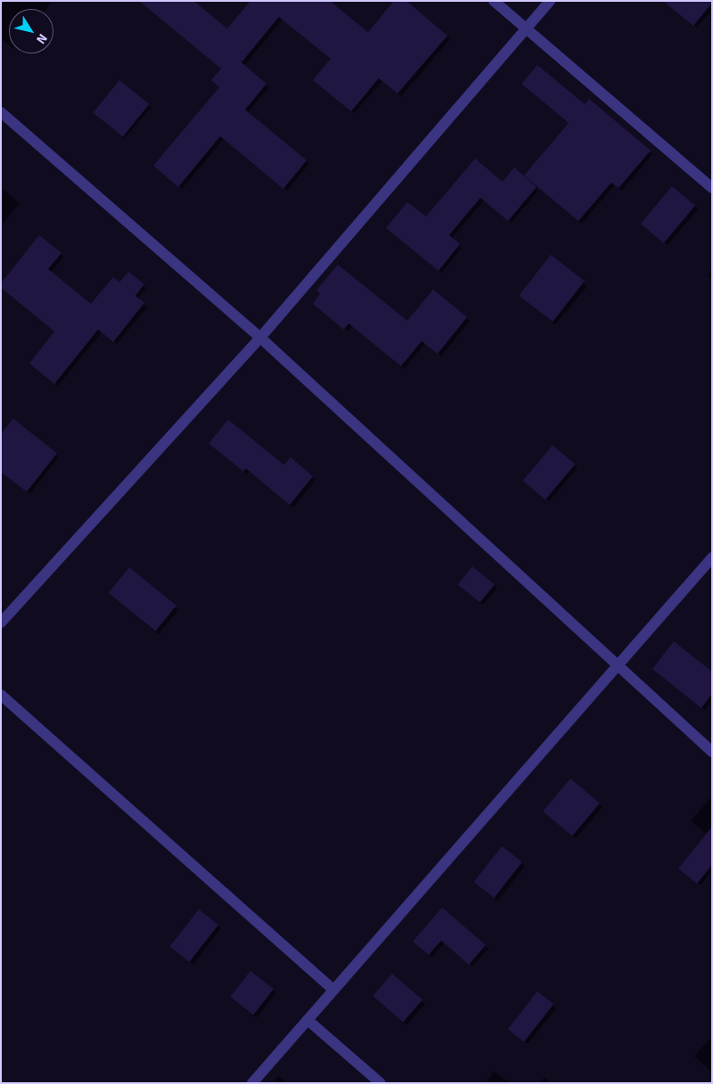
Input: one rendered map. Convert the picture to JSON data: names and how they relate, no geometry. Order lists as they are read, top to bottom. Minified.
{"north":"bottom right"}
